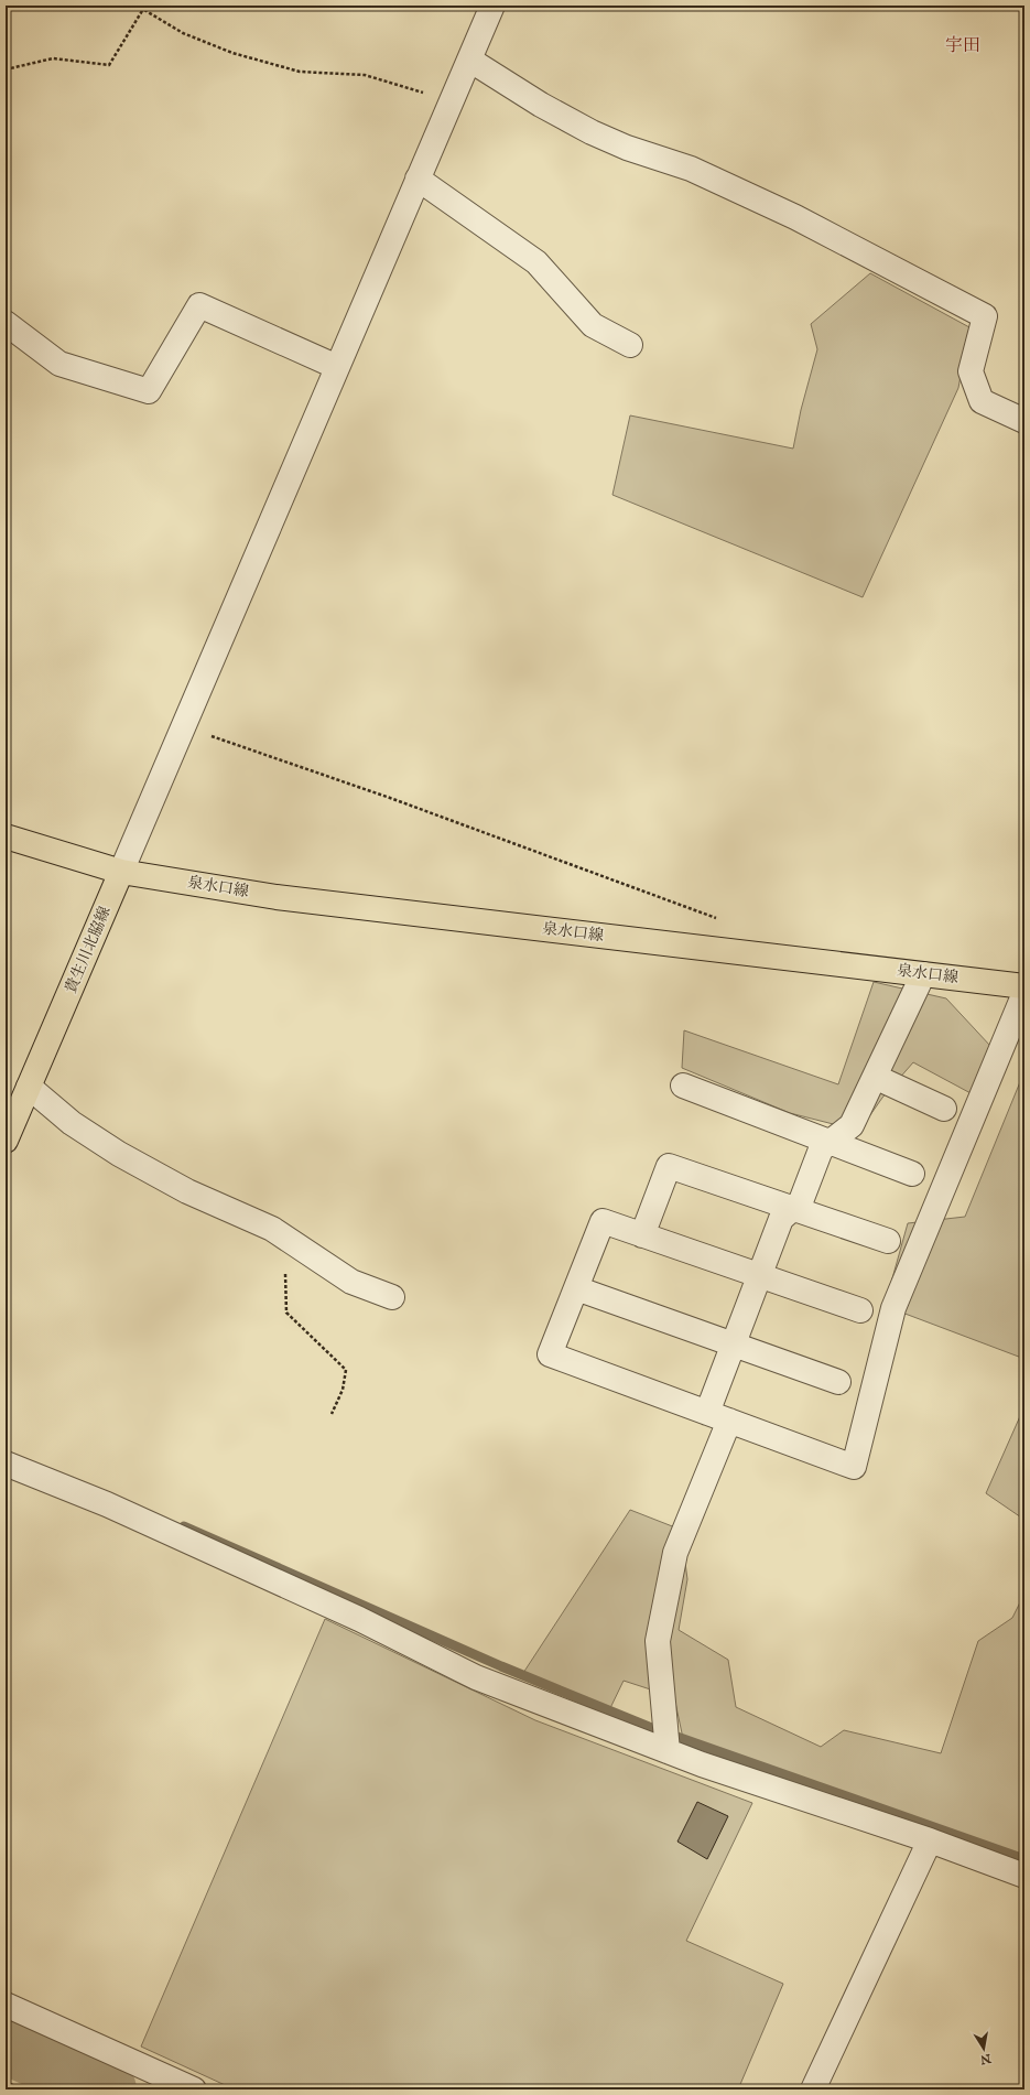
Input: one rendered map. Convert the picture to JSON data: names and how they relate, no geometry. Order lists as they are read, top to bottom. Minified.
{"streets":{"main road":["泉水口線","貴生川北脇線"]},"crossings":[["泉水口線","貴生川北脇線"]],"districts":["宇田"],"north":"bottom"}
